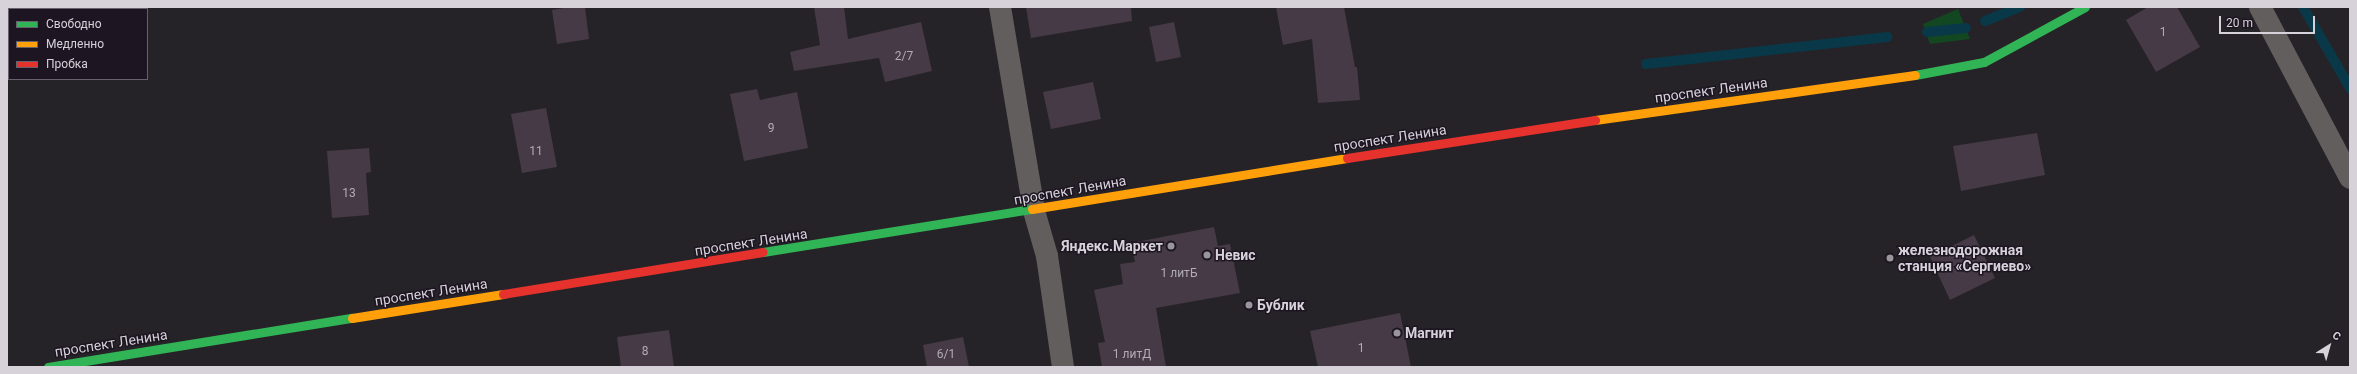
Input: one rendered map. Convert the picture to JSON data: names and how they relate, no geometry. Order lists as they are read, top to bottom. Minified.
{"streets":{"street":["проспект Ленина"]},"places":["Яндекс.Маркет","Невис","железнодорожная станция «Сергиево»","Бублик","Магнит"],"house_numbers":["1","2/7","9","11","13","1 литБ","1","8","6/1","1 литД"],"legend":["Свободно","Медленно","Пробка"],"scale_bar":"20 m","north":"top right"}
